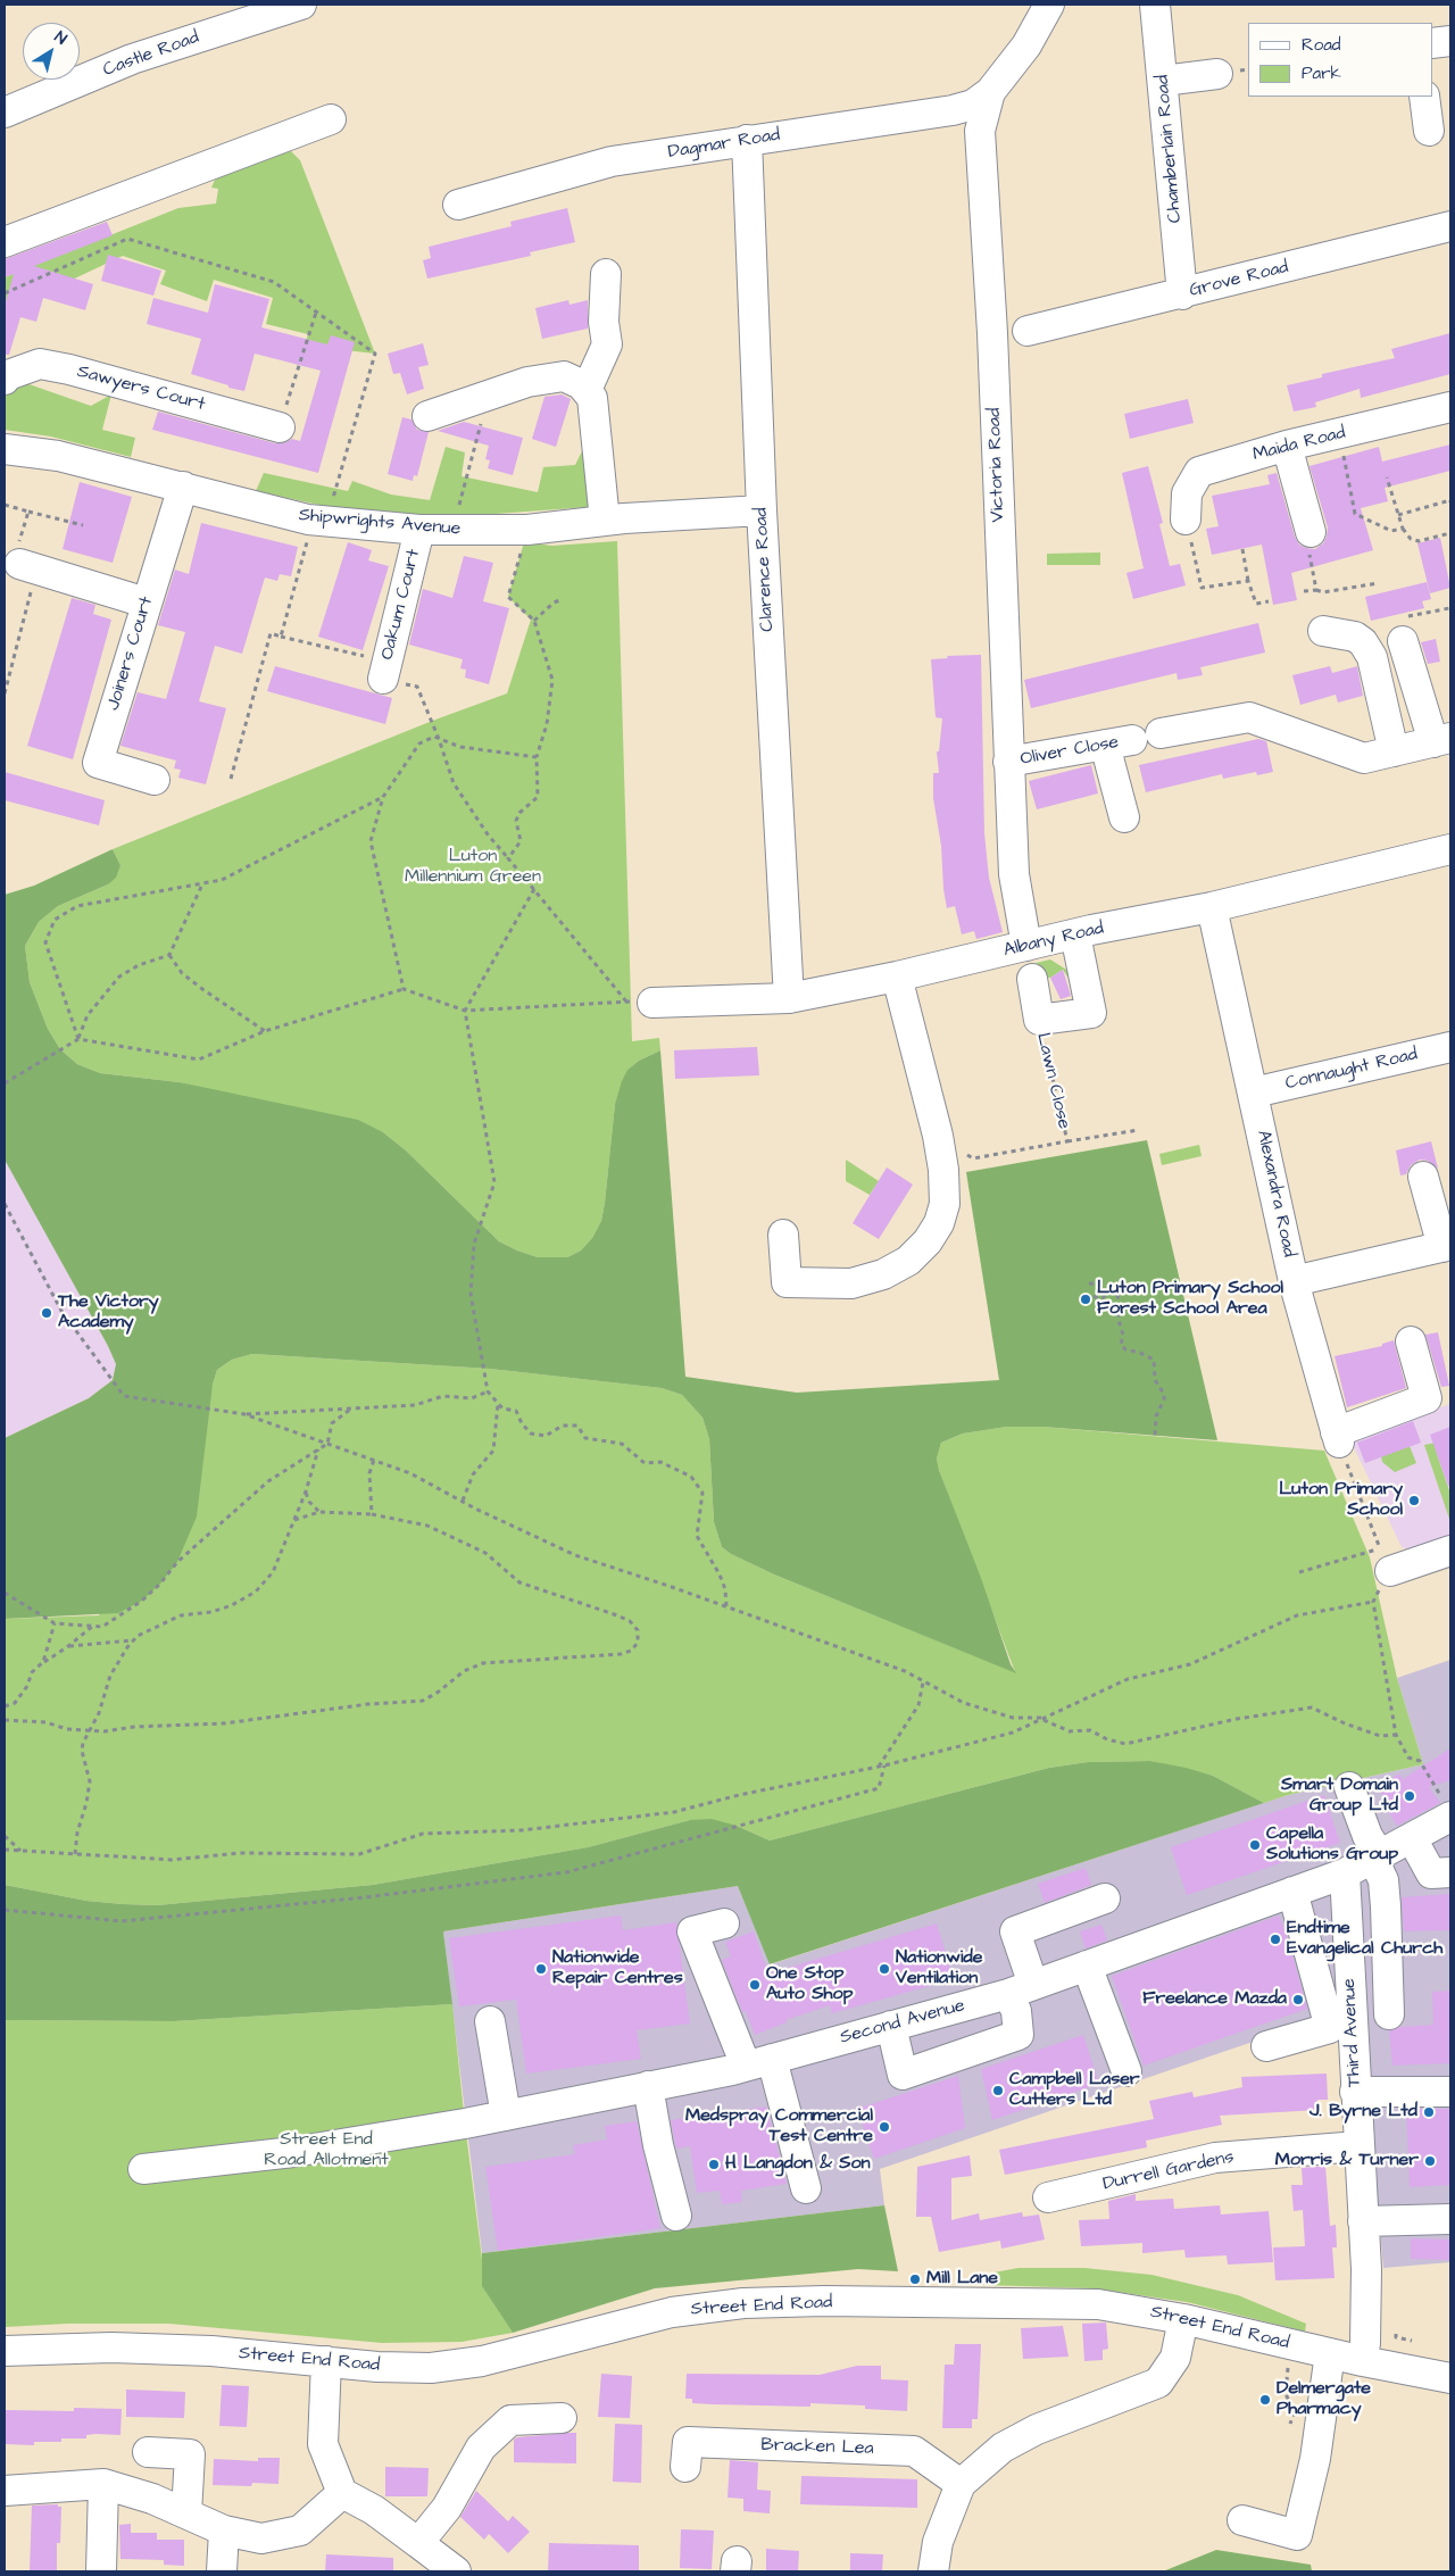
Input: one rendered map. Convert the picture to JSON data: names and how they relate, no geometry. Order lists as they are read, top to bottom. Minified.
{"streets":{"street":["Castle Road","Dagmar Road","Chamberlain Road","Grove Road","Sawyers Court","Maida Road","Victoria Road","Shipwrights Avenue","Clarence Road","Oakum Court","Joiners Court","Oliver Close","Albany Road","Connaught Road","Alexandra Road","Second Avenue","Third Avenue","Durrell Gardens","Street End Road","Bracken Lea"],"path":["Lawn Close"]},"crossings":[["Dagmar Road","Victoria Road"],["Dagmar Road","Clarence Road"],["Chamberlain Road","Grove Road"],["Victoria Road","Oliver Close"],["Victoria Road","Albany Road"],["Shipwrights Avenue","Clarence Road"],["Shipwrights Avenue","Oakum Court"],["Shipwrights Avenue","Joiners Court"],["Clarence Road","Albany Road"],["Albany Road","Alexandra Road"],["Connaught Road","Alexandra Road"],["Second Avenue","Third Avenue"],["Third Avenue","Durrell Gardens"],["Third Avenue","Street End Road"]],"parks":["Luton Millennium Green","Street End Road Allotment"],"places":["Luton Primary School Forest School Area","The Victory Academy","Luton Primary School","Smart Domain Group Ltd","Capella Solutions Group","Endtime Evangelical Church","Nationwide Repair Centres","Nationwide Ventilation","One Stop Auto Shop","Freelance Mazda","Campbell Laser Cutters Ltd","J. Byrne Ltd","Medspray Commercial Test Centre","Morris & Turner","H Langdon & Son","Mill Lane","Delmergate Pharmacy"],"legend":["Road","Park"],"north":"top right"}
